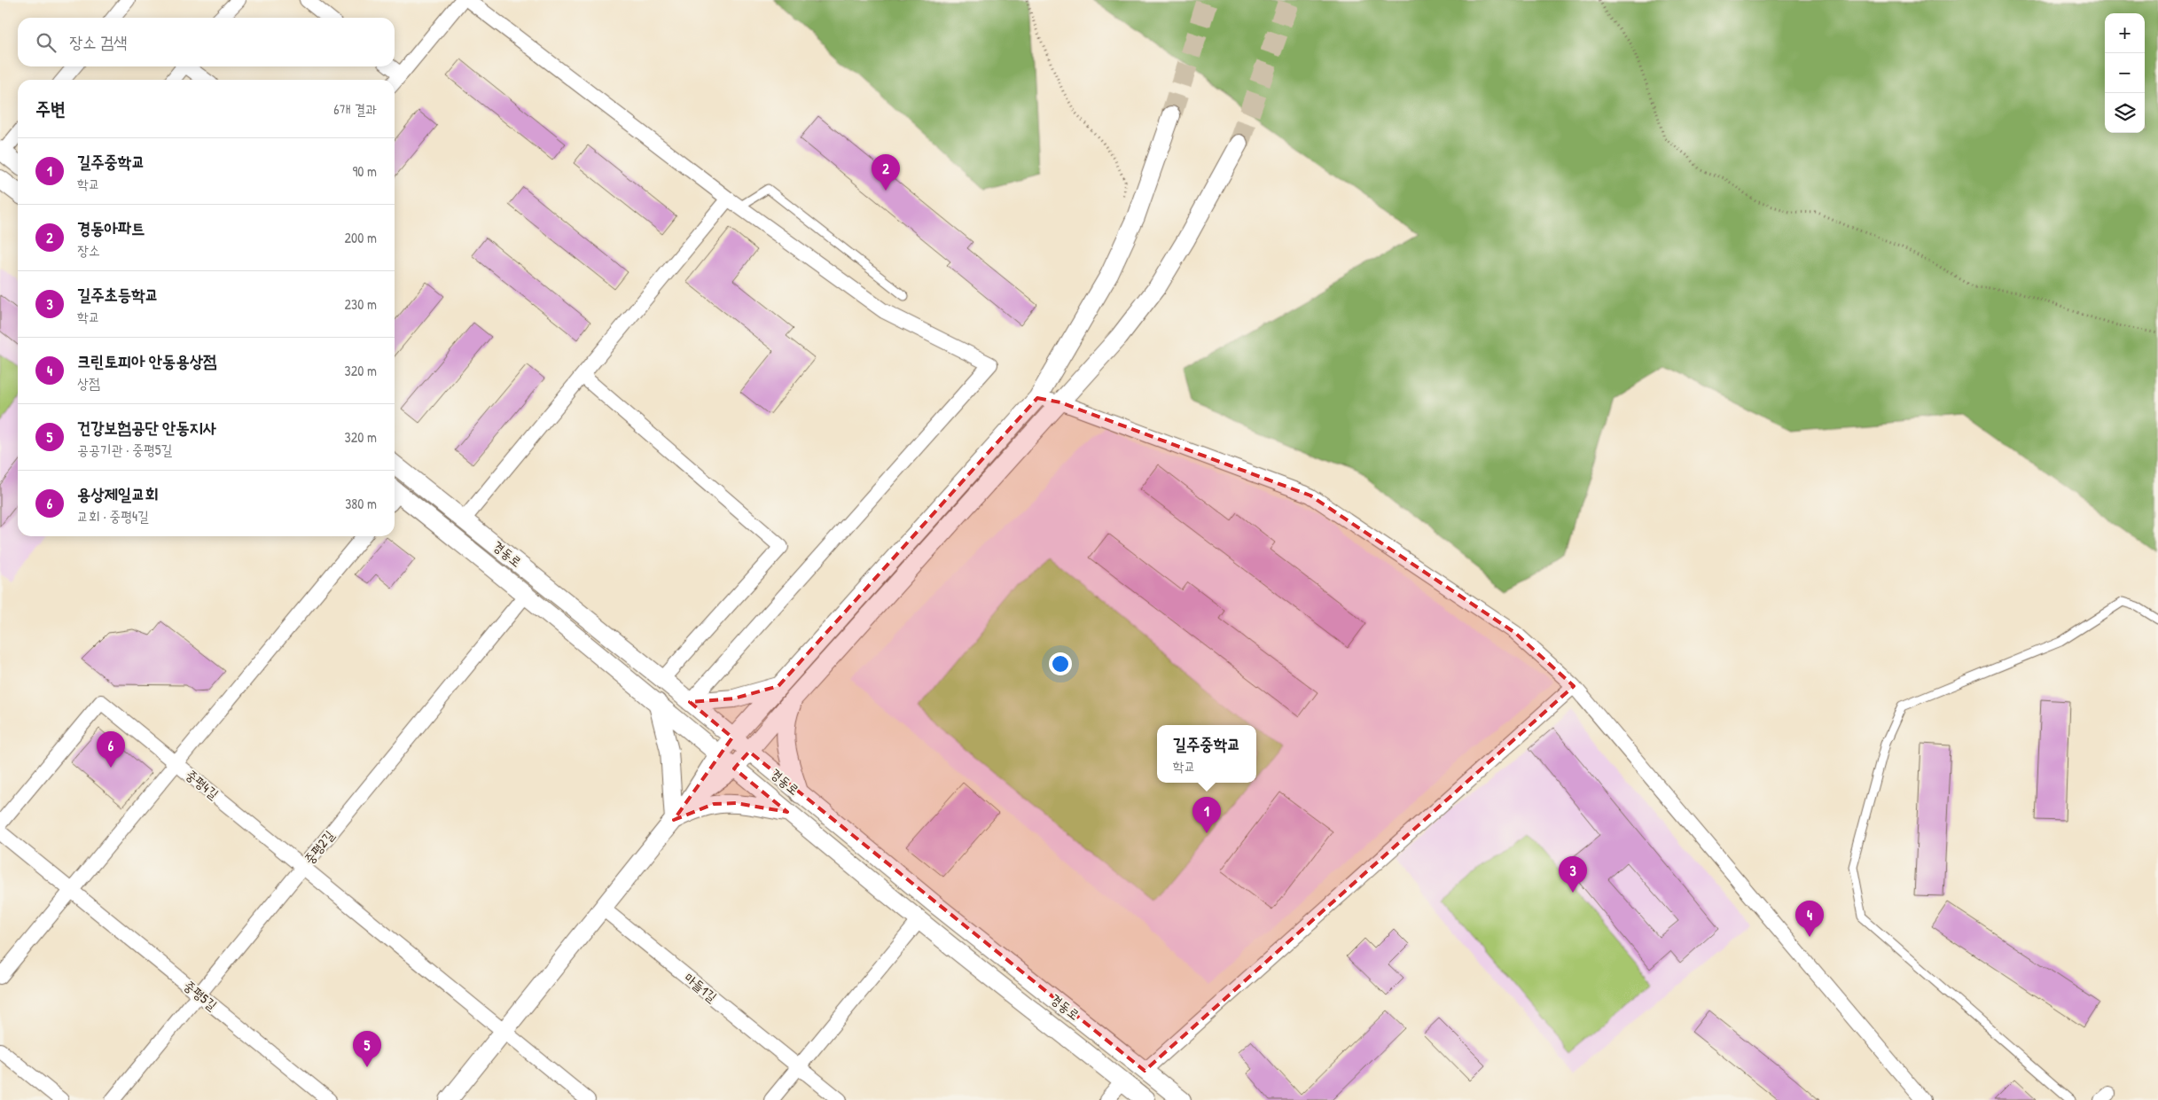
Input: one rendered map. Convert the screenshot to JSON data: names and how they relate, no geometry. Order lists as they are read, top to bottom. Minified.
{"streets":{"street":["경동로","중평4길","중평2길","마들1길","중평5길"]},"crossings":[["경동로","중평2길"],["중평4길","중평2길"],["중평2길","중평5길"]],"page":{"map_buttons":["+","−"],"search":"장소 검색","heading":["주변","6개 결과"],"list":[{"mark":"1","name":"길주중학교","note":"학교","value":"90 m"},{"mark":"2","name":"경동아파트","note":"장소","value":"200 m"},{"mark":"3","name":"길주초등학교","note":"학교","value":"230 m"},{"mark":"4","name":"크린토피아 안동용상점","note":"상점","value":"320 m"},{"mark":"5","name":"건강보험공단 안동지사","note":"공공기관 · 중평5길","value":"320 m"},{"mark":"6","name":"용상제일교회","note":"교회 · 중평4길","value":"380 m"}],"pins":["2","6","1","3","4","5"],"popup":["길주중학교","학교"]}}
